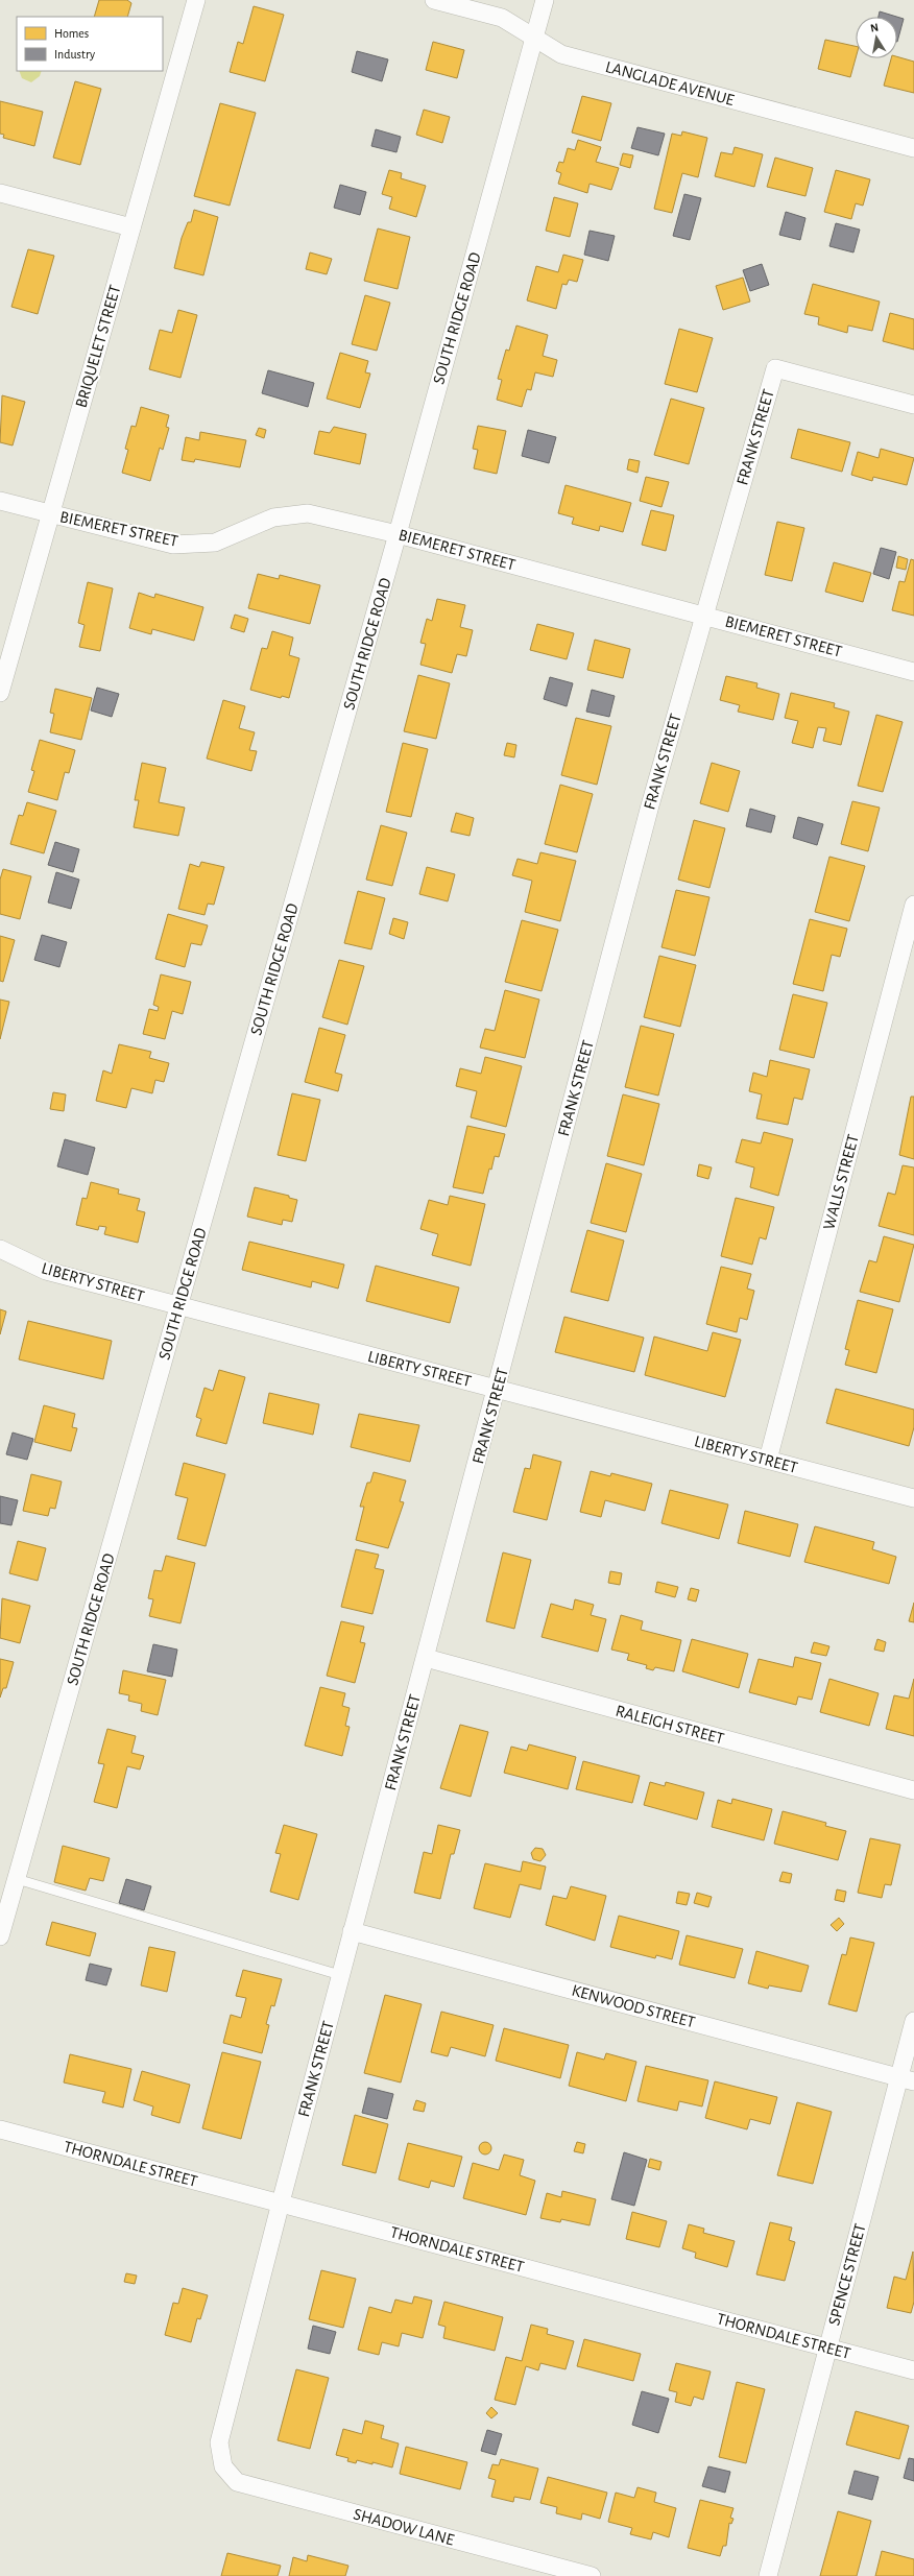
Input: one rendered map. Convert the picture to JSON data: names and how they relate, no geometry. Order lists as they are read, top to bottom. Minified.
{"streets":{"street":["LANGLADE AVENUE","SOUTH RIDGE ROAD","BRIQUELET STREET","FRANK STREET","BIEMERET STREET","WALLS STREET","LIBERTY STREET","RALEIGH STREET","KENWOOD STREET","THORNDALE STREET","SPENCE STREET","SHADOW LANE"]},"crossings":[["LANGLADE AVENUE","SOUTH RIDGE ROAD"],["SOUTH RIDGE ROAD","BIEMERET STREET"],["SOUTH RIDGE ROAD","LIBERTY STREET"],["BRIQUELET STREET","BIEMERET STREET"],["FRANK STREET","BIEMERET STREET"],["FRANK STREET","LIBERTY STREET"],["FRANK STREET","RALEIGH STREET"],["FRANK STREET","KENWOOD STREET"],["FRANK STREET","THORNDALE STREET"],["FRANK STREET","SHADOW LANE"],["WALLS STREET","LIBERTY STREET"],["KENWOOD STREET","SPENCE STREET"],["THORNDALE STREET","SPENCE STREET"]],"legend":["Homes","Industry"],"north":"top"}
